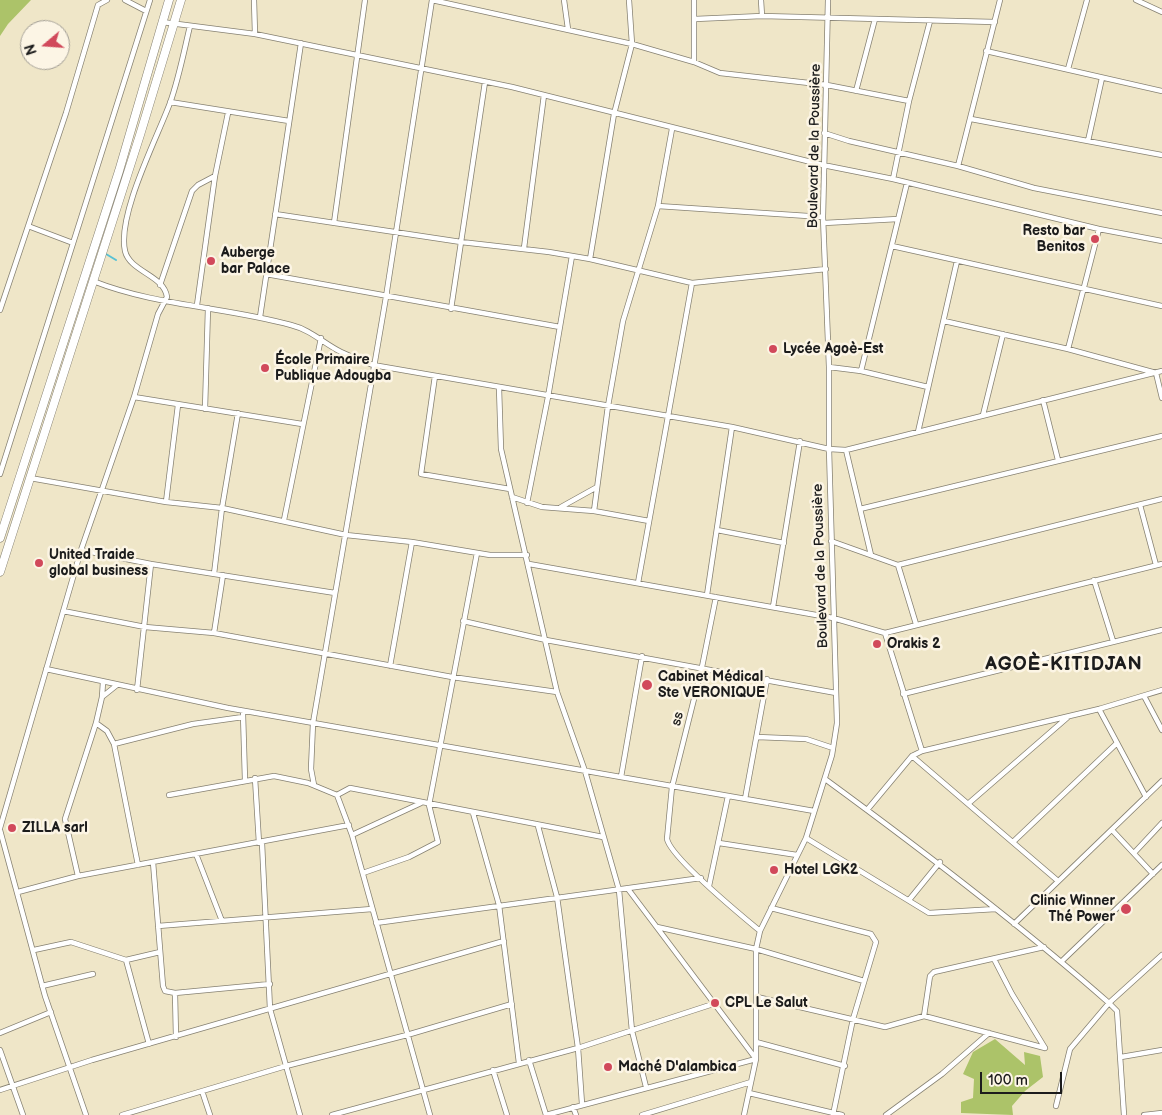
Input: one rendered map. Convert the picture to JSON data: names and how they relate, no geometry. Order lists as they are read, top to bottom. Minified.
{"streets":{"street":["Boulevard de la Poussière","ss"]},"districts":["AGOÈ-KITIDJAN"],"places":["Resto bar Benitos","Auberge bar Palace","Lycée Agoè-Est","École Primaire Publique Adougba","United Traide global business","Orakis 2","Cabinet Médical Ste VERONIQUE","ZILLA sarl","Hotel LGK2","Clinic Winner Thé Power","CPL Le Salut","Maché D'alambica"],"scale_bar":"100 m","north":"left"}
